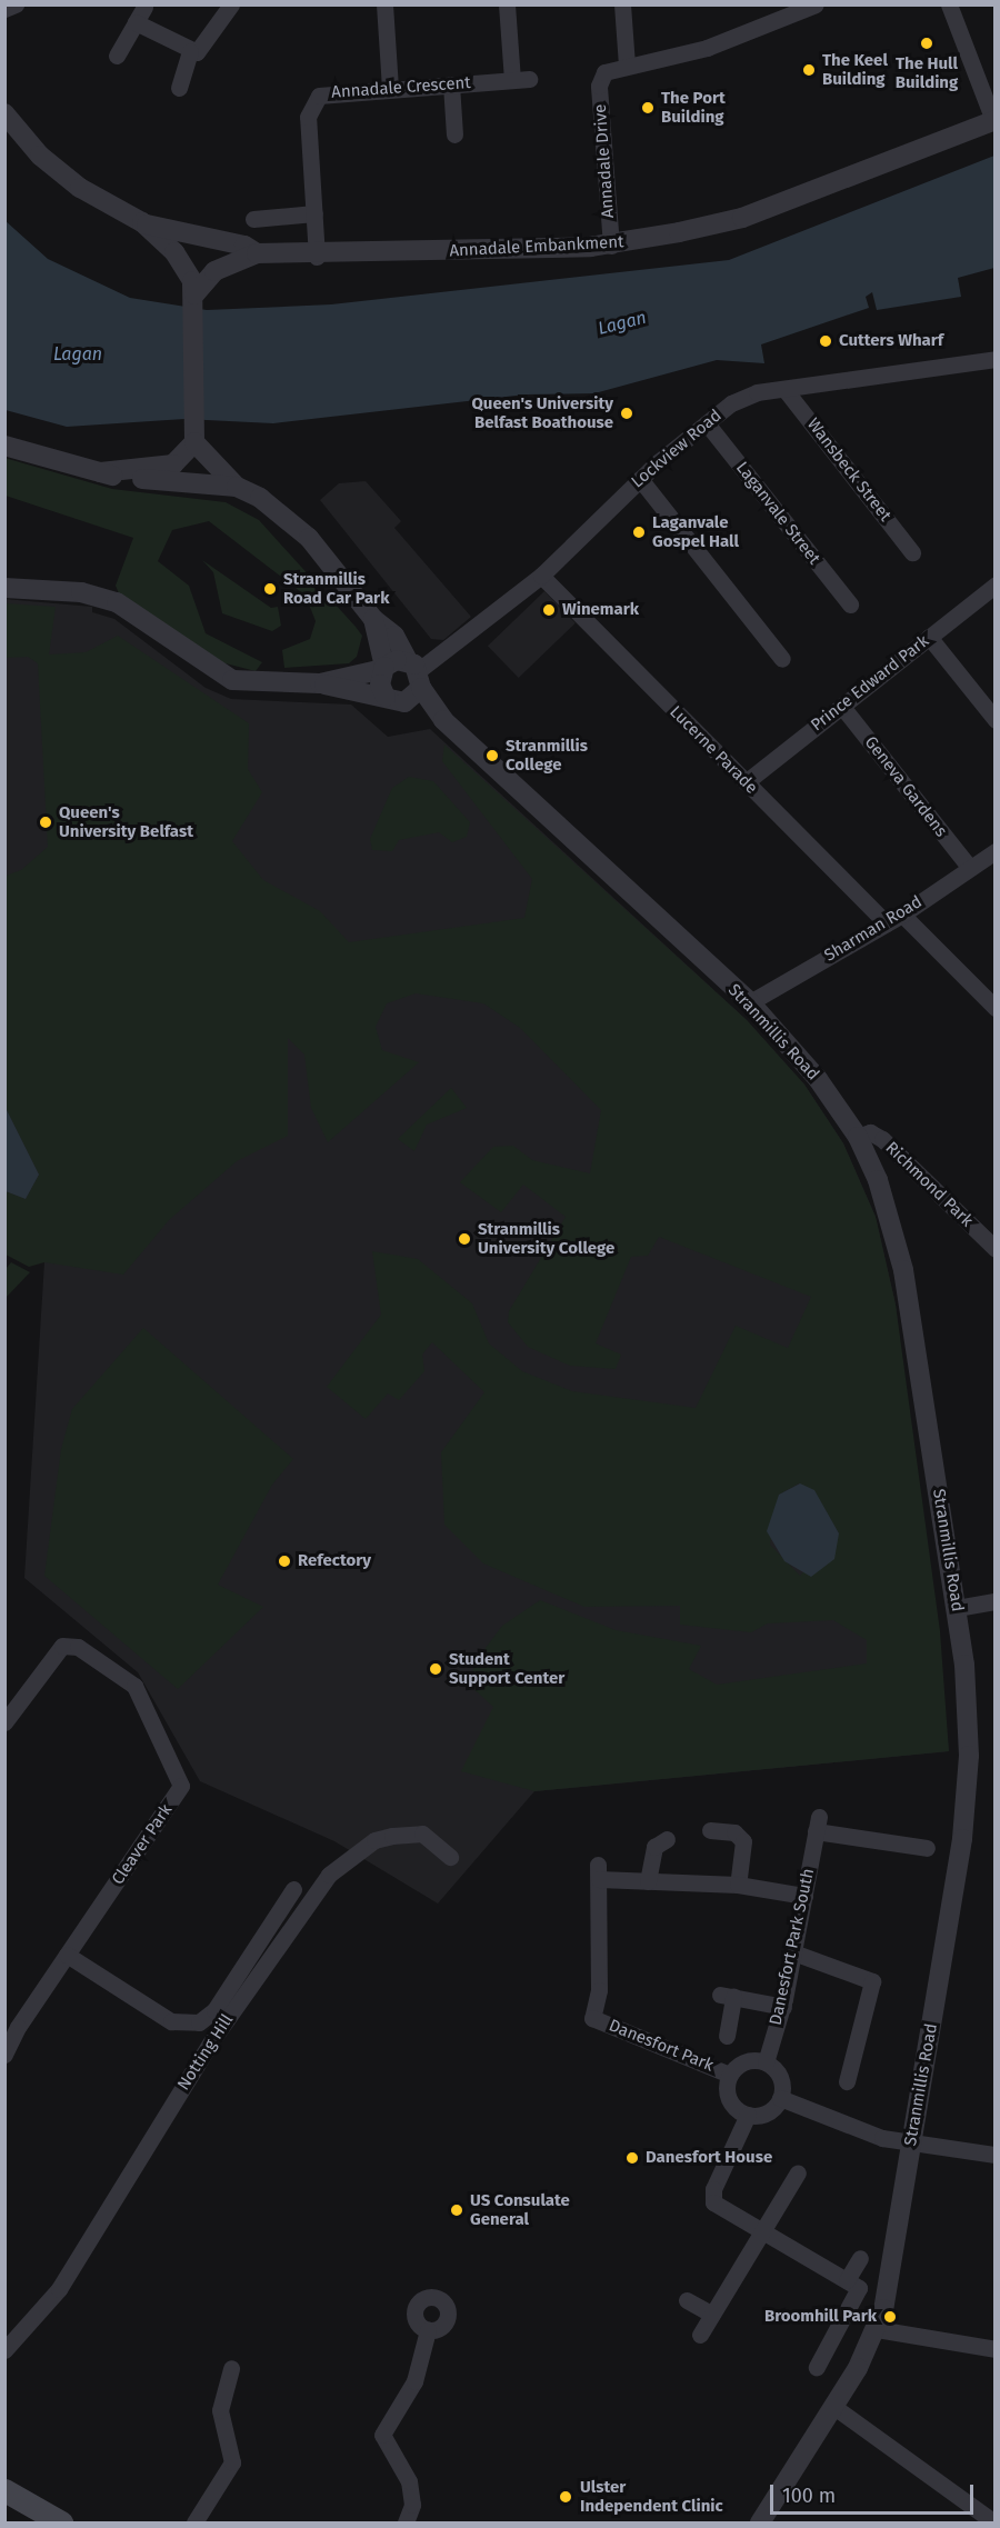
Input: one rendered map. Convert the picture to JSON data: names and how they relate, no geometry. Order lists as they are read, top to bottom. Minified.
{"streets":{"street":["Annadale Crescent","Annadale Drive","Annadale Embankment","Lockview Road","Wansbeck Street","Laganvale Street","Prince Edward Park","Lucerne Parade","Geneva Gardens","Sharman Road","Stranmillis Road","Richmond Park","Cleaver Park","Danesfort Park South","Danesfort Park","Notting Hill"]},"crossings":[["Annadale Crescent","Annadale Embankment"],["Annadale Drive","Annadale Embankment"],["Lockview Road","Wansbeck Street"],["Lockview Road","Laganvale Street"],["Lockview Road","Lucerne Parade"],["Lockview Road","Stranmillis Road"],["Prince Edward Park","Lucerne Parade"],["Prince Edward Park","Geneva Gardens"],["Lucerne Parade","Sharman Road"],["Geneva Gardens","Sharman Road"],["Sharman Road","Stranmillis Road"],["Stranmillis Road","Richmond Park"],["Danesfort Park South","Danesfort Park"]],"water":["Lagan"],"places":["The Hull Building","The Keel Building","The Port Building","Cutters Wharf","Queen's University Belfast Boathouse","Laganvale Gospel Hall","Stranmillis Road Car Park","Winemark","Stranmillis College","Queen's University Belfast","Stranmillis University College","Refectory","Student Support Center","Danesfort House","US Consulate General","Broomhill Park","Ulster Independent Clinic"],"scale_bar":"100 m"}
